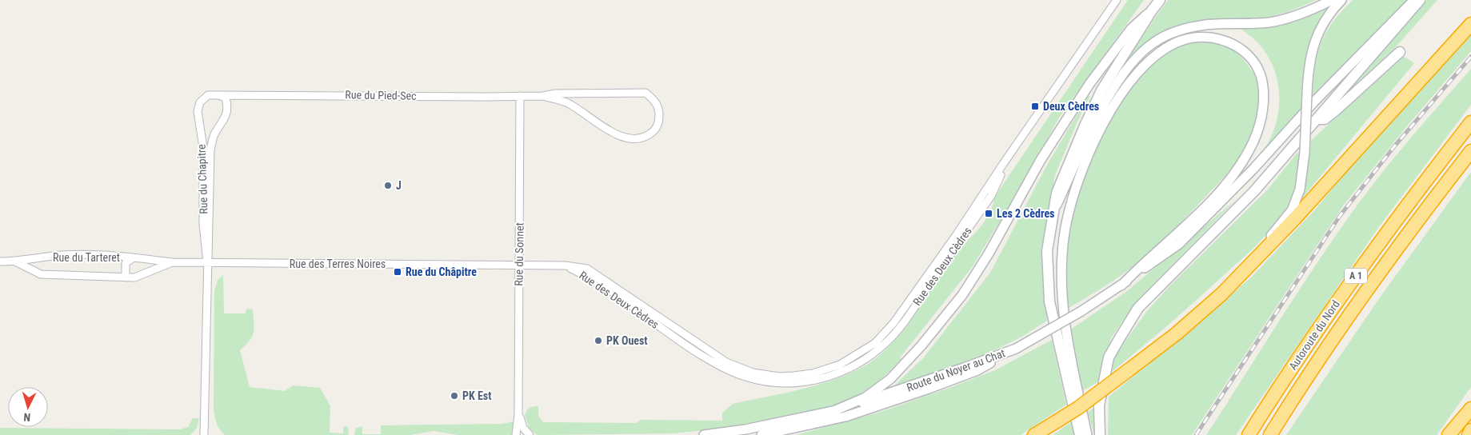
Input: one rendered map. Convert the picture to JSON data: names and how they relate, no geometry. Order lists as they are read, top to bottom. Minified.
{"streets":{"highway":["A 1","Autoroute du Nord"],"street":["Rue du Pied-Sec","Rue du Chapitre","Rue du Sonnet","Rue du Tarteret","Rue des Terres Noires","Rue des Deux Cèdres","Route du Noyer au Chat"]},"crossings":[["Rue du Pied-Sec","Rue du Chapitre"],["Rue du Pied-Sec","Rue du Sonnet"],["Rue du Chapitre","Rue du Tarteret"],["Rue du Chapitre","Rue des Terres Noires"],["Rue du Sonnet","Rue des Terres Noires"],["Rue du Tarteret","Rue des Terres Noires"],["Rue des Terres Noires","Rue des Deux Cèdres"]],"places":{"transit":["Deux Cèdres","Les 2 Cèdres","Rue du Châpitre"],"other":["J","PK Ouest","PK Est"]},"north":"bottom"}
